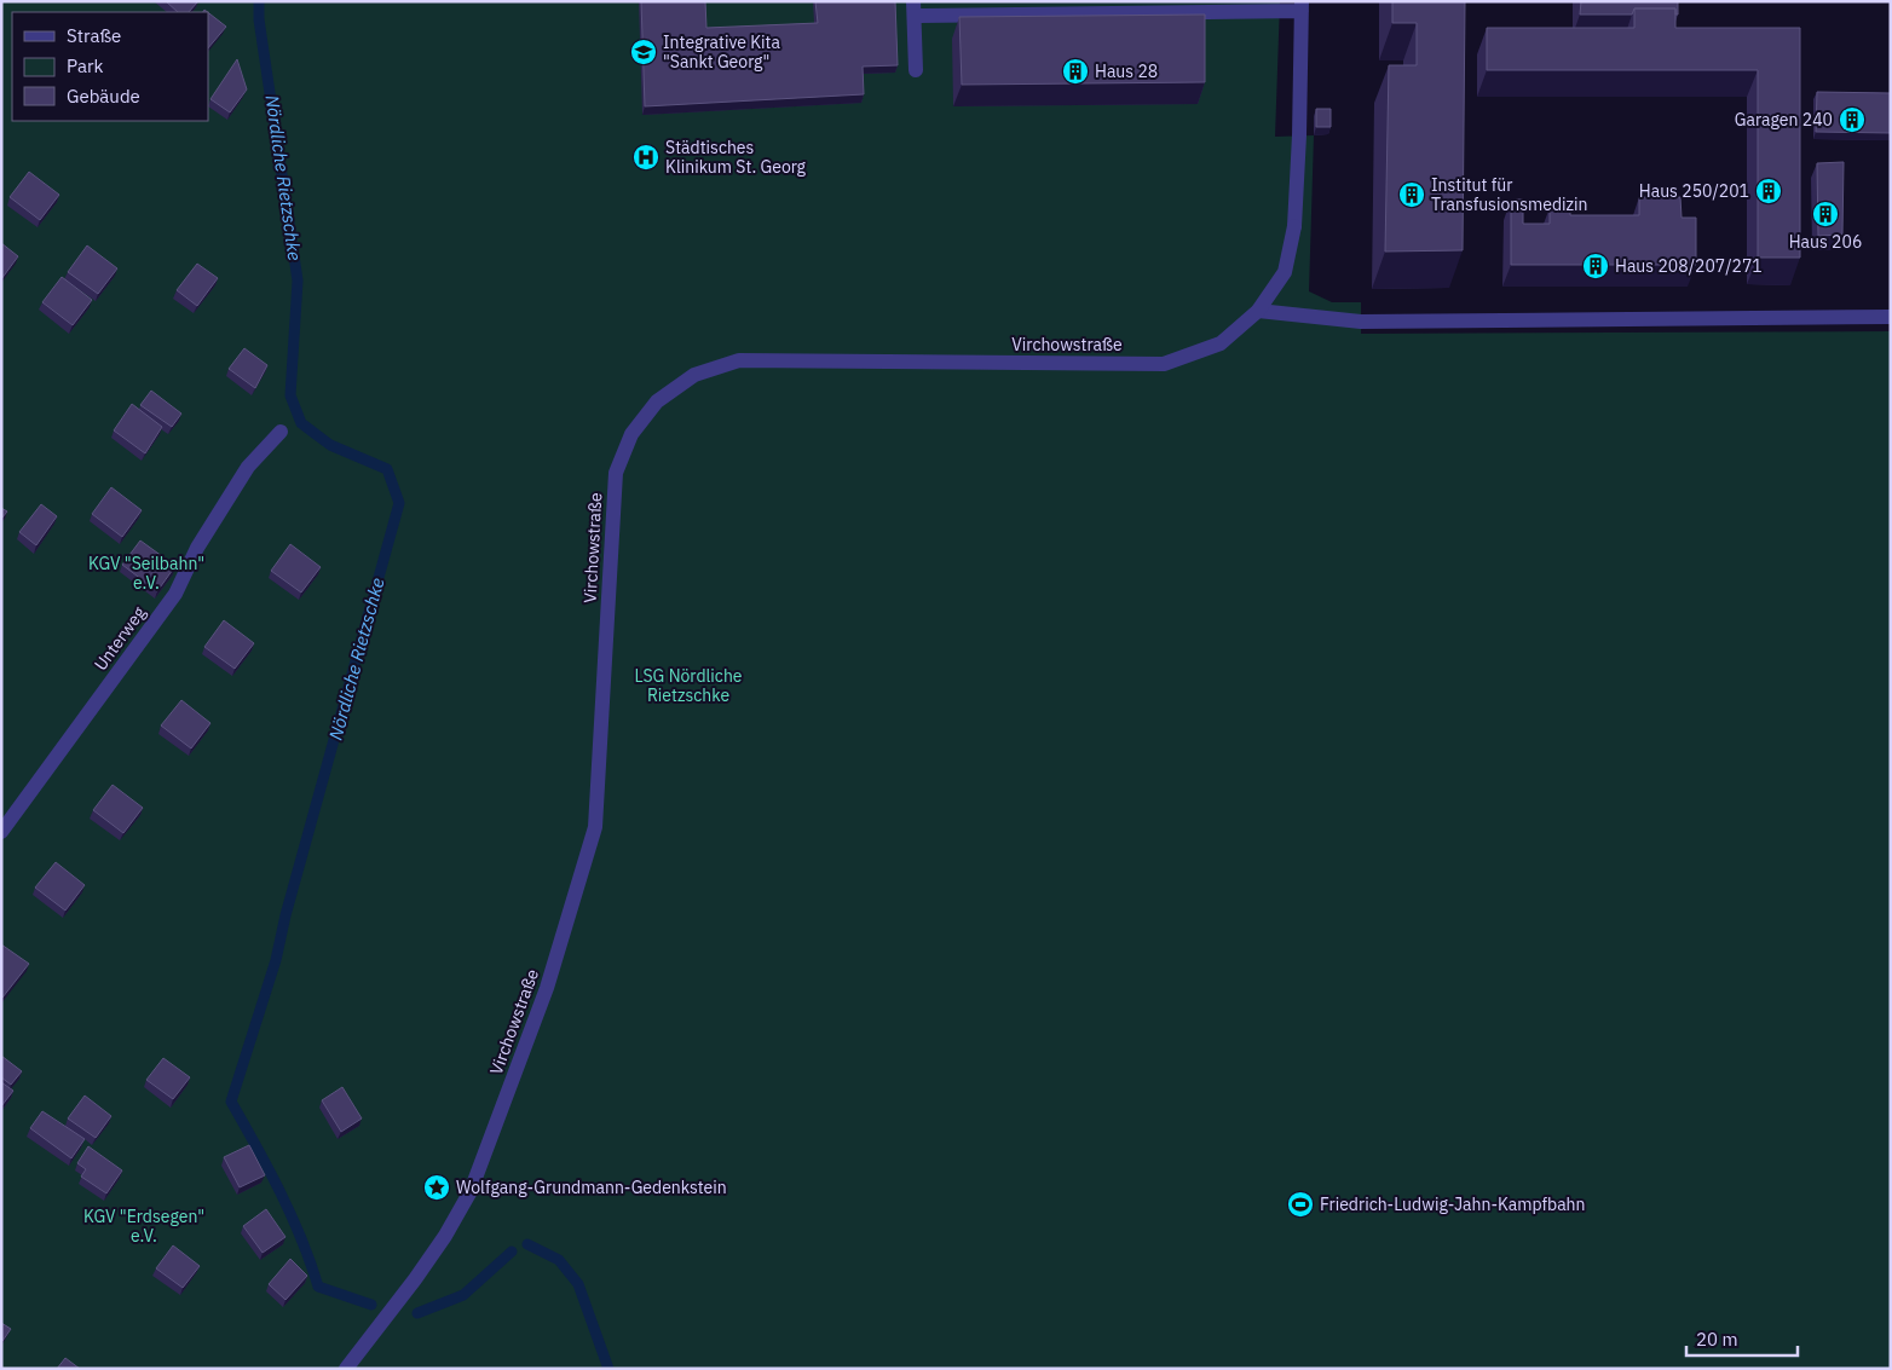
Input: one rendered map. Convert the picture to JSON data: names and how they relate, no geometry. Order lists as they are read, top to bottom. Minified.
{"streets":{"street":["Virchowstraße","Unterweg"]},"water":["Nördliche Rietzschke"],"parks":["KGV \"Seilbahn\" e.V.","LSG Nördliche Rietzschke","KGV \"Erdsegen\" e.V."],"places":{"school or university":["Integrative Kita \"Sankt Georg\""],"building":["Haus 28","Garagen 240","Haus 250/201","Institut für Transfusionsmedizin","Haus 206","Haus 208/207/271"],"hospital":["Städtisches Klinikum St. Georg"],"place":["Wolfgang-Grundmann-Gedenkstein"],"sports":["Friedrich-Ludwig-Jahn-Kampfbahn"]},"legend":["Straße","Park","Gebäude"],"scale_bar":"20 m"}
